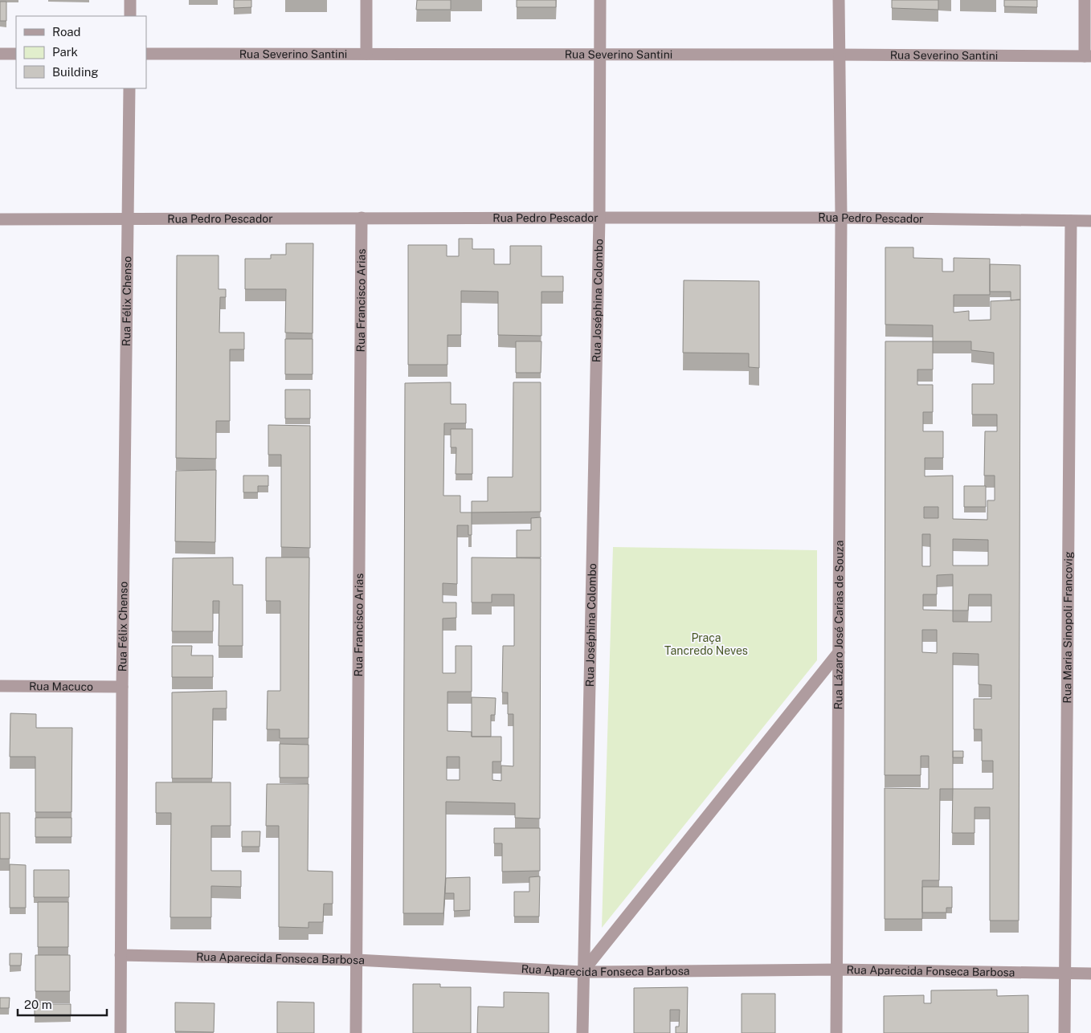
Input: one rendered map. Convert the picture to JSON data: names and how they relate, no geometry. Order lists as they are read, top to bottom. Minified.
{"streets":{"street":["Rua Severino Santini","Rua Pedro Pescador","Rua Joséphina Colombo","Rua Francisco Arias","Rua Félix Chenso","Rua Lázaro José Carias de Souza","Rua Maria Sinopoli Francovig","Rua Macuco","Rua Aparecida Fonseca Barbosa"]},"crossings":[["Rua Severino Santini","Rua Joséphina Colombo"],["Rua Severino Santini","Rua Lázaro José Carias de Souza"],["Rua Pedro Pescador","Rua Joséphina Colombo"],["Rua Pedro Pescador","Rua Francisco Arias"],["Rua Pedro Pescador","Rua Félix Chenso"],["Rua Pedro Pescador","Rua Lázaro José Carias de Souza"],["Rua Pedro Pescador","Rua Maria Sinopoli Francovig"],["Rua Joséphina Colombo","Rua Aparecida Fonseca Barbosa"],["Rua Francisco Arias","Rua Aparecida Fonseca Barbosa"],["Rua Félix Chenso","Rua Macuco"],["Rua Félix Chenso","Rua Aparecida Fonseca Barbosa"],["Rua Lázaro José Carias de Souza","Rua Aparecida Fonseca Barbosa"],["Rua Maria Sinopoli Francovig","Rua Aparecida Fonseca Barbosa"]],"parks":["Praça Tancredo Neves"],"legend":["Road","Park","Building"],"scale_bar":"20 m"}
